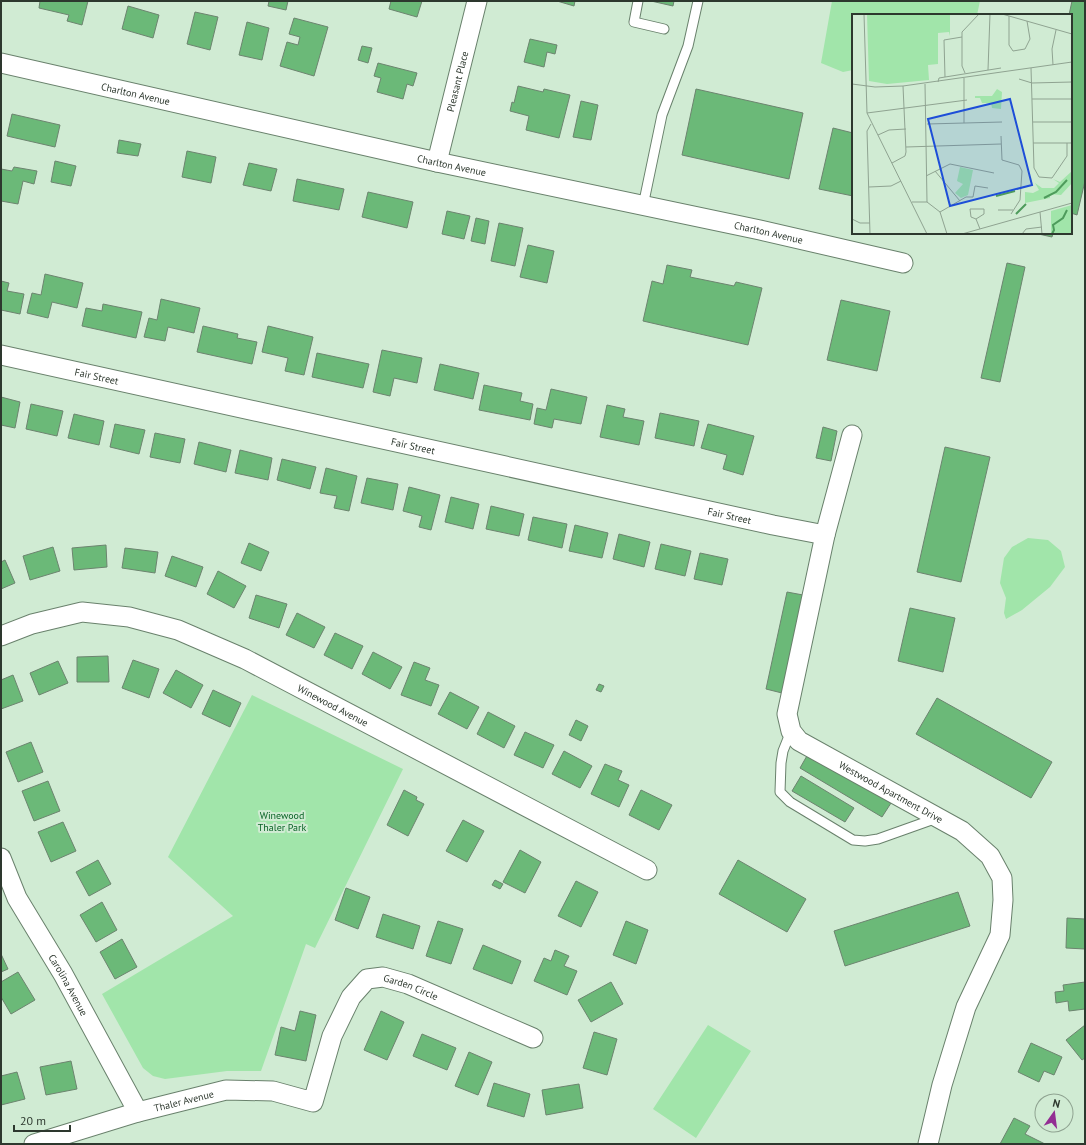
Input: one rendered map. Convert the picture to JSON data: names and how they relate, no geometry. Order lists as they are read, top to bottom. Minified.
{"streets":{"street":["Pleasant Place","Charlton Avenue","Fair Street","Winewood Avenue","Westwood Apartment Drive","Carolina Avenue","Garden Circle","Thaler Avenue"]},"crossings":[["Pleasant Place","Charlton Avenue"],["Carolina Avenue","Thaler Avenue"],["Garden Circle","Thaler Avenue"]],"parks":["Winewood Thaler Park"],"scale_bar":"20 m","north":"top"}
